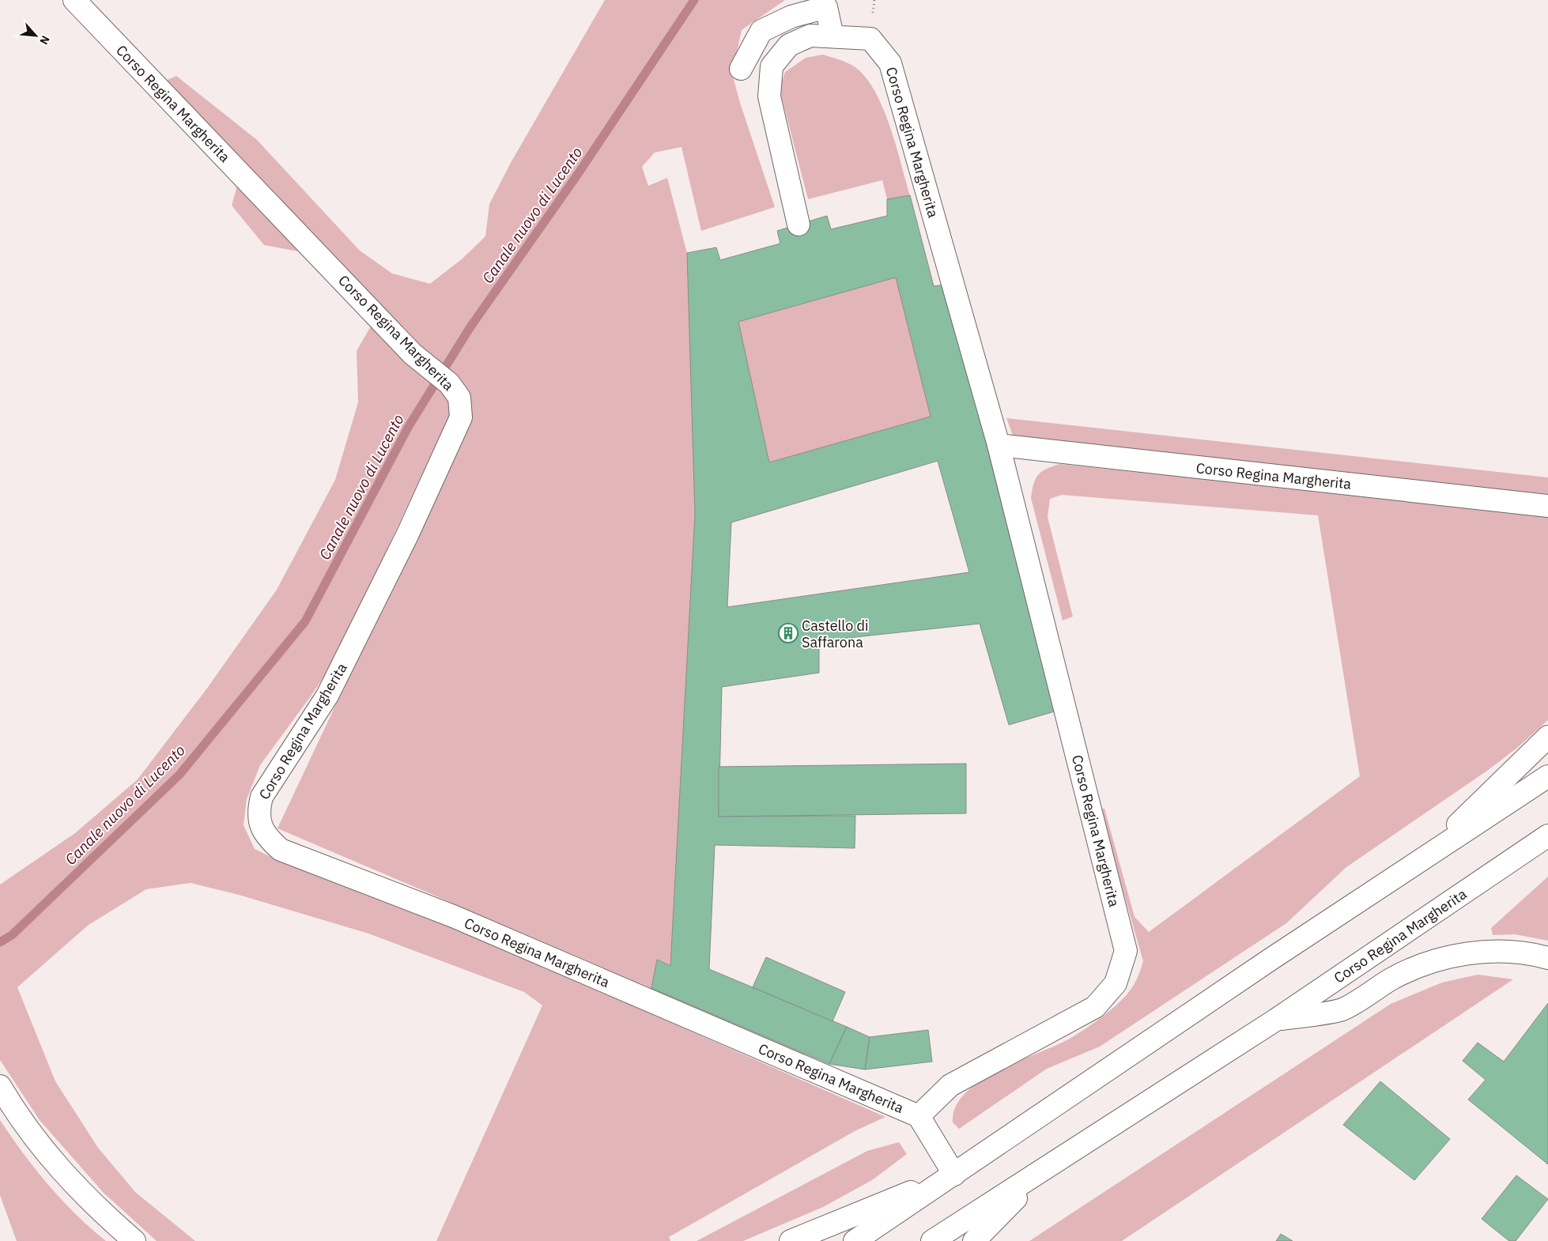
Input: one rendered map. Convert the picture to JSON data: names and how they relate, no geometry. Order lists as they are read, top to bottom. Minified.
{"streets":{"street":["Corso Regina Margherita"]},"water":["Canale nuovo di Lucento"],"places":{"building":["Castello di Saffarona"]},"north":"bottom right"}
